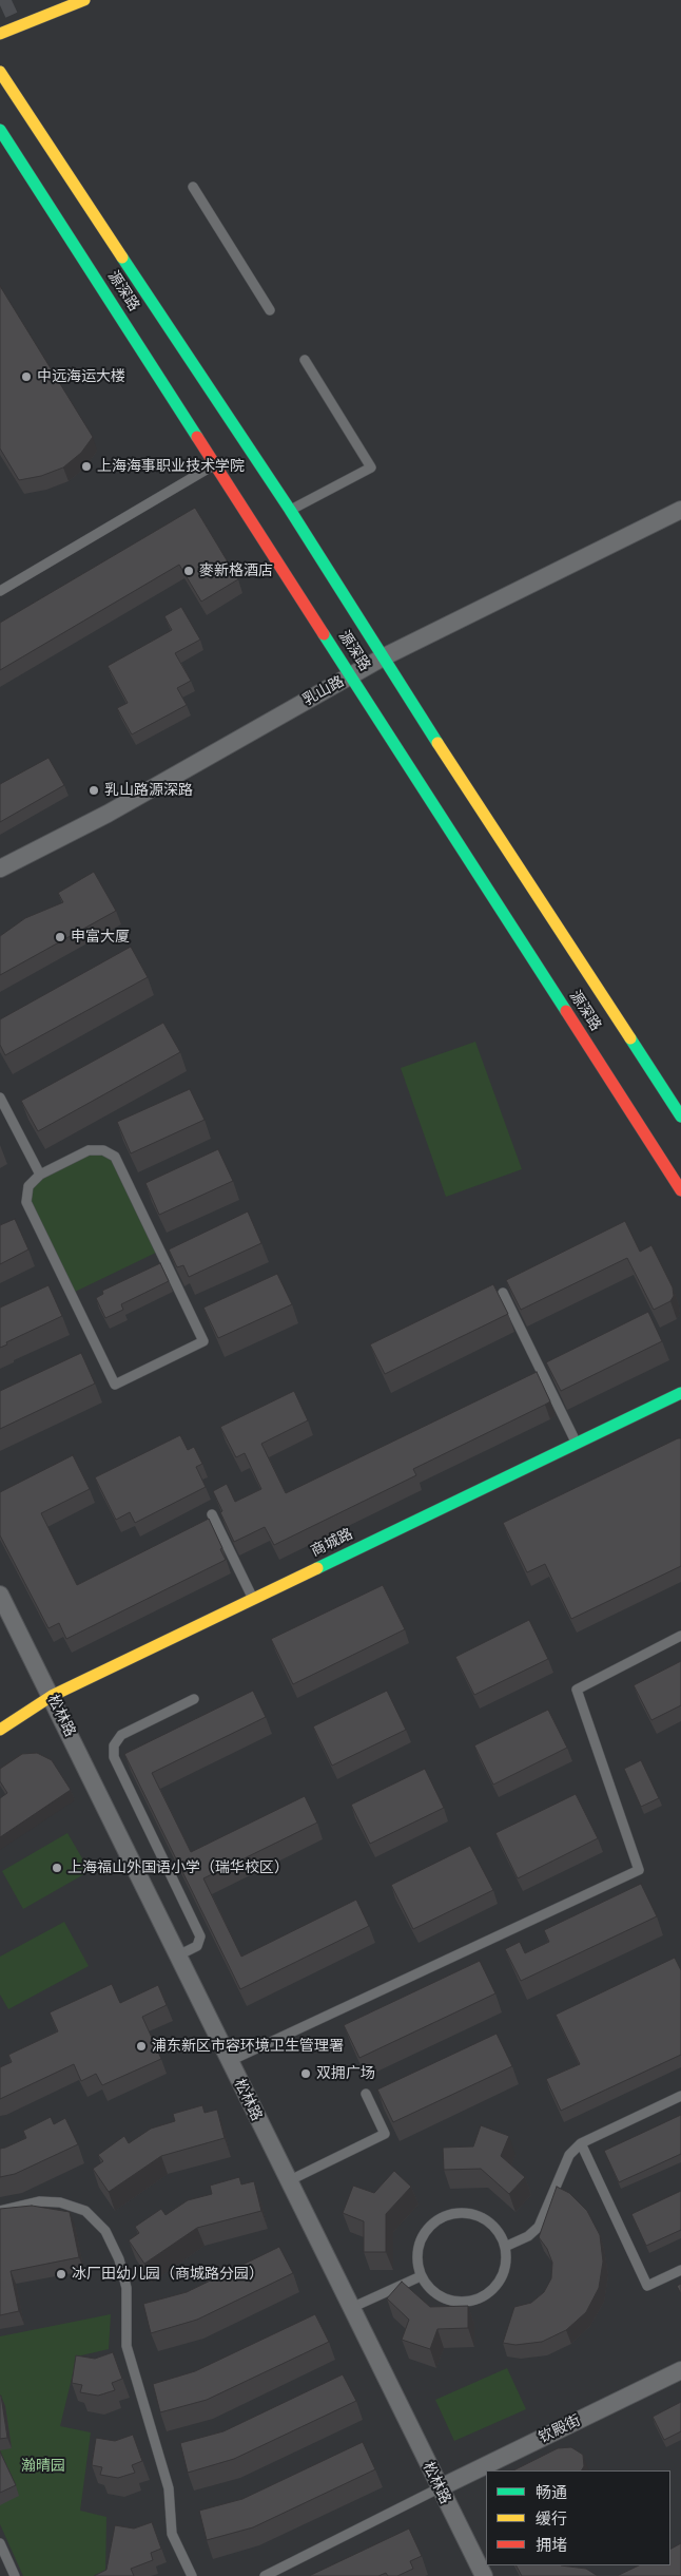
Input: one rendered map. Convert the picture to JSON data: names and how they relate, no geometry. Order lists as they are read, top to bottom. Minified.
{"streets":{"main road":["源深路","商城路"],"street":["乳山路","松林路","钦殿街"]},"crossings":[["源深路","乳山路"],["商城路","松林路"],["松林路","钦殿街"]],"parks":["瀚晴园"],"places":["中远海运大楼","上海海事职业技术学院","麥新格酒店","乳山路源深路","申富大厦","上海福山外国语小学（瑞华校区）","浦东新区市容环境卫生管理署","双拥广场","冰厂田幼儿园（商城路分园）"],"legend":["畅通","缓行","拥堵"]}
